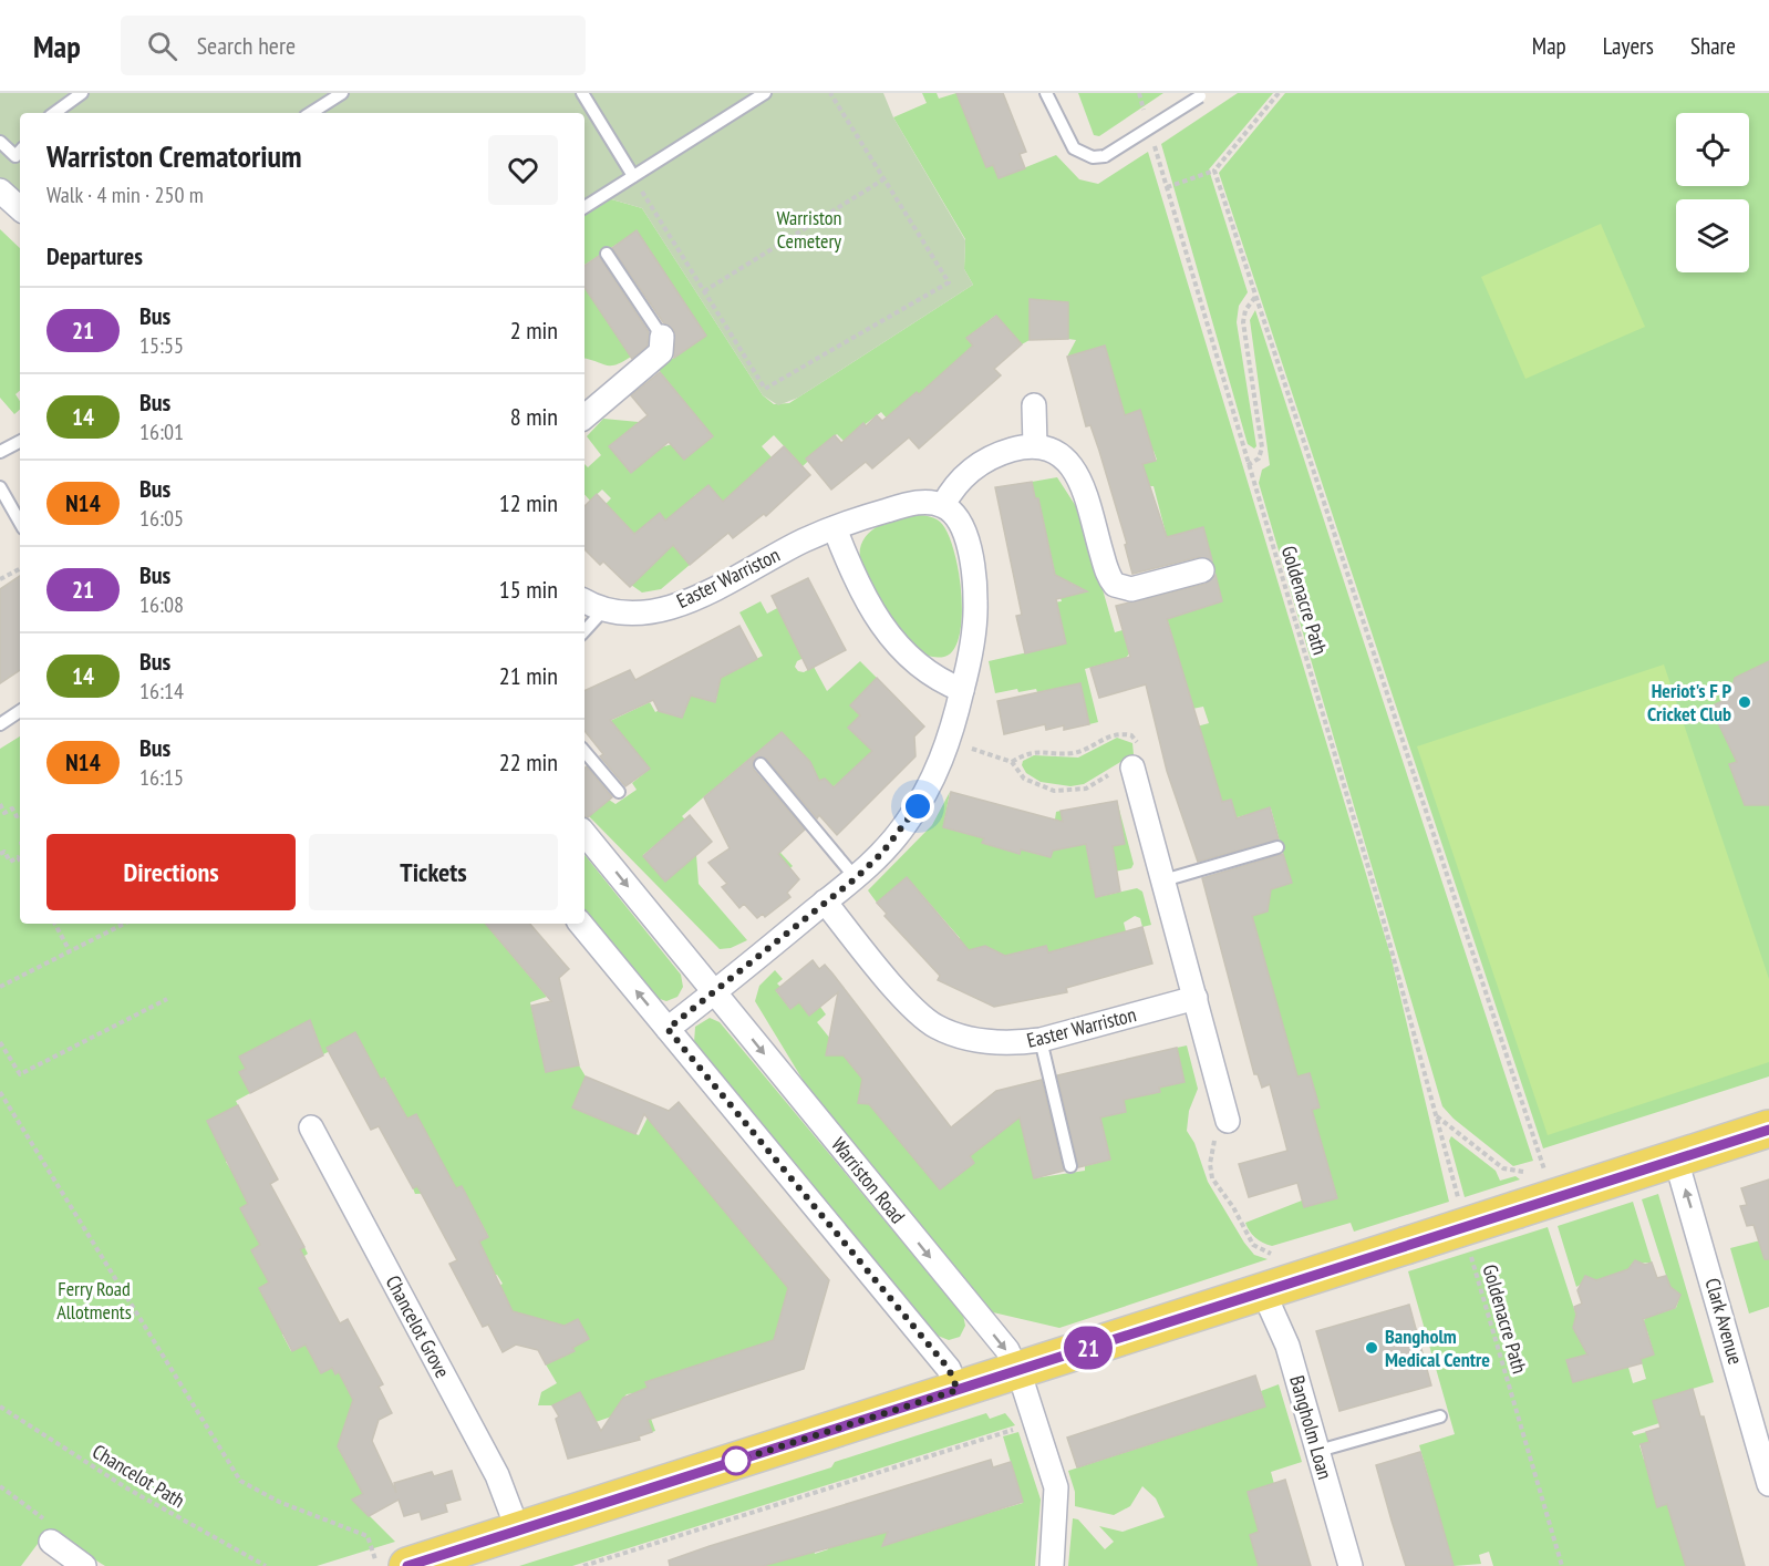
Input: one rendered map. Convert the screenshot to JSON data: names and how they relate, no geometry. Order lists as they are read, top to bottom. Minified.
{"streets":{"street":["Easter Warriston","Warriston Road","Clark Avenue","Chancelot Grove","Bangholm Loan"],"path":["Goldenacre Path","Chancelot Path"]},"one_way":["Clark Avenue"],"parks":["Warriston Cemetery","Ferry Road Allotments"],"places":["Heriot's F P Cricket Club","Bangholm Medical Centre"],"lines":["bus line 21"],"page":{"header":"Map","search":"Search here","nav":["Map","Layers","Share"],"on_map":"21","heading":[["Warriston Crematorium","Walk · 4 min · 250 m"],"Departures"],"list":[{"mark":"21","name":"Bus","note":"15:55","value":"2 min"},{"mark":"14","name":"Bus","note":"16:01","value":"8 min"},{"mark":"N14","name":"Bus","note":"16:05","value":"12 min"},{"mark":"21","name":"Bus","note":"16:08","value":"15 min"},{"mark":"14","name":"Bus","note":"16:14","value":"21 min"},{"mark":"N14","name":"Bus","note":"16:15","value":"22 min"}],"buttons":["Directions","Tickets"]}}
